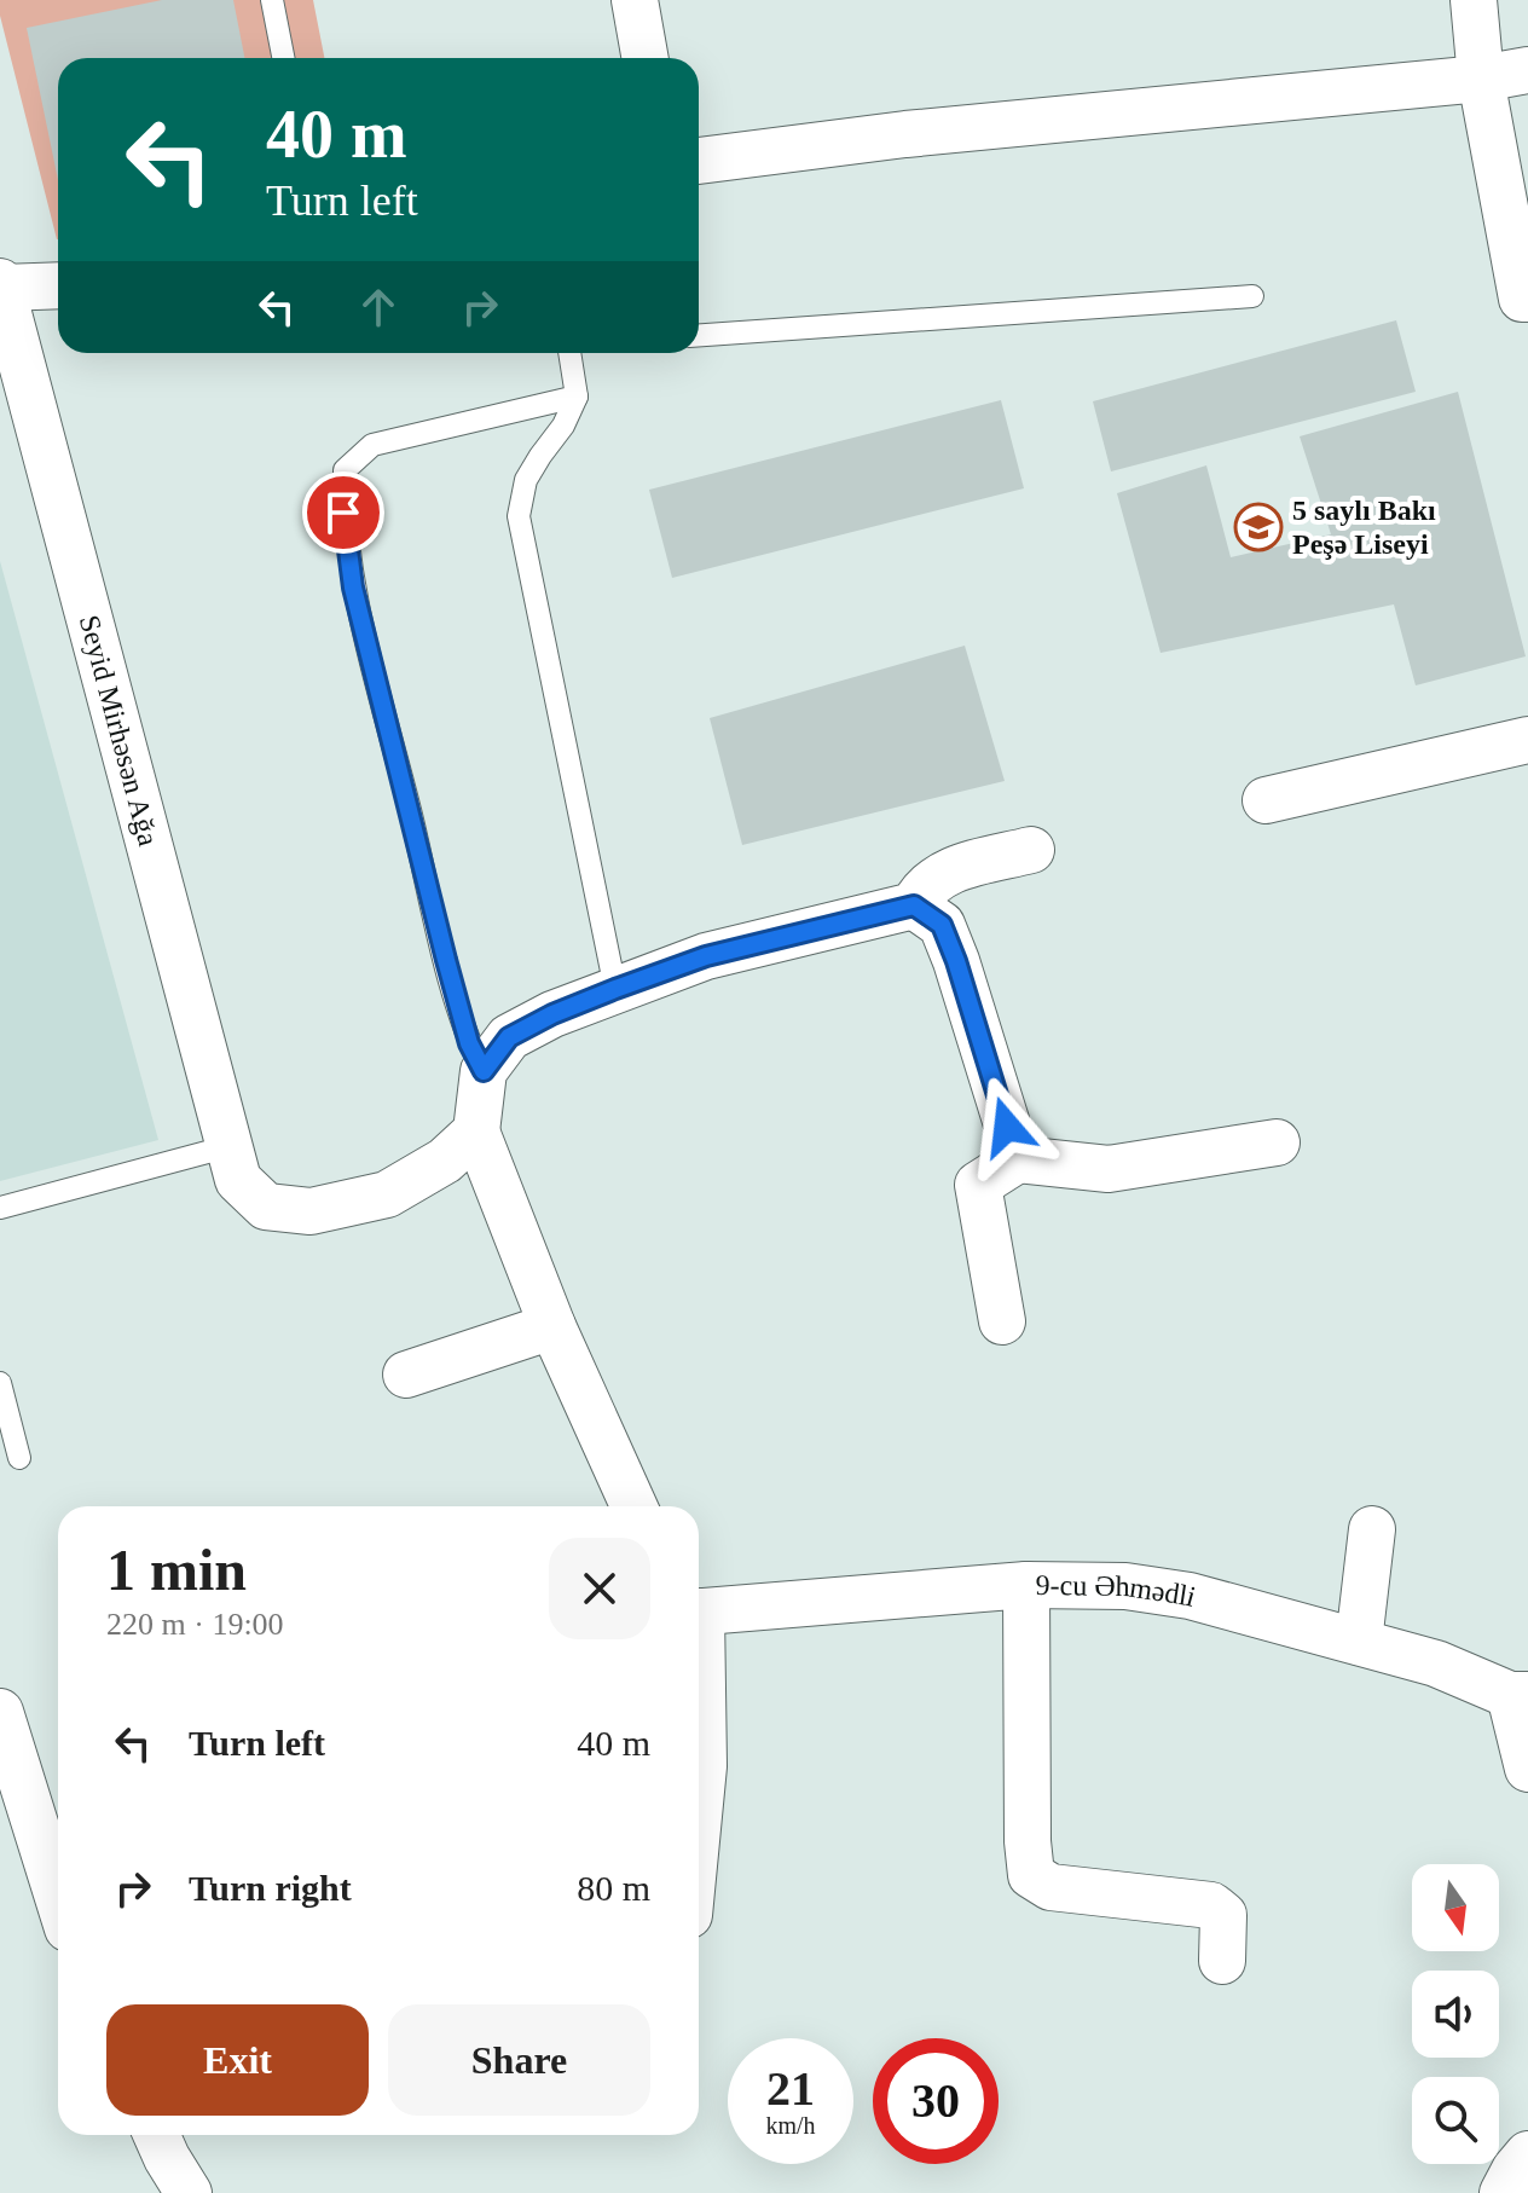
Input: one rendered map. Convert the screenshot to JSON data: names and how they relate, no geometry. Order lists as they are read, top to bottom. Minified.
{"streets":{"street":["Seyid Mirhəsən Ağa","9-cu Əhmədli"]},"places":{"school or university":["5 saylı Bakı Peşə Liseyi"]},"north":"bottom","page":{"turn":["40 m","Turn left"],"heading":["1 min","220 m · 19:00"],"list":[{"name":"Turn left","value":"40 m"},{"name":"Turn right","value":"80 m"}],"buttons":["Exit","Share"],"speed":"21 km/h","limit":"30"}}
